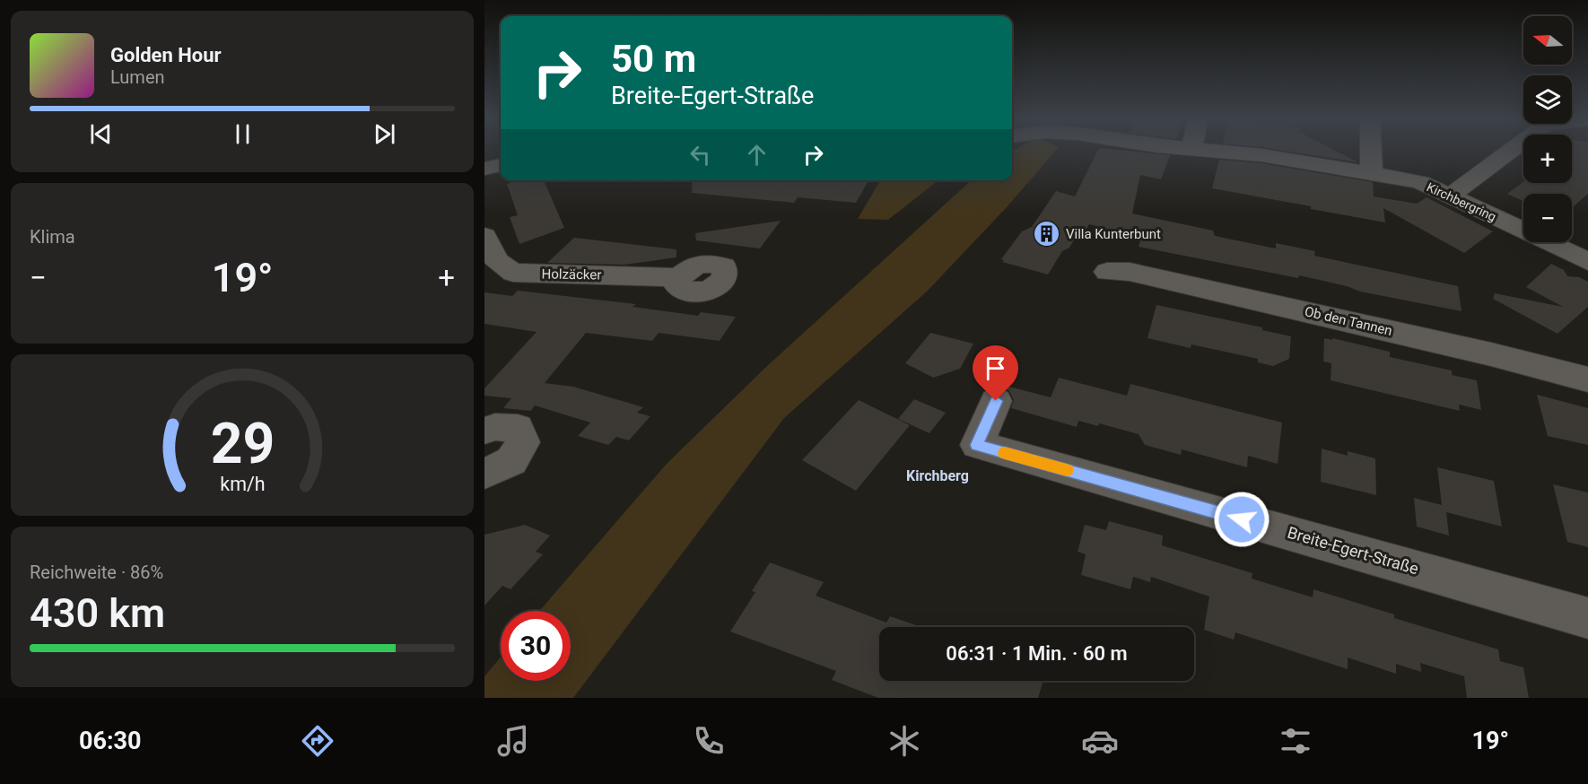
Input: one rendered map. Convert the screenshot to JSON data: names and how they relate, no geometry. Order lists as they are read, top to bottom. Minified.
{"streets":{"street":["Kirchbergring","Holzäcker","Ob den Tannen","Breite-Egert-Straße"]},"districts":["Kirchberg"],"places":{"building":["Villa Kunterbunt"]},"north":"left","page":{"map_buttons":["+","−"],"turn":["50 m","Breite-Egert-Straße"],"song":["Golden Hour","Lumen"],"tile":["Klima",["Reichweite · 86%","430 km"]],"heat":["−","19°","+"],"limit":"30","trip":"06:31 · 1 Min. · 60 m","tabs":["06:30","19°"],"gauge":["29","km/h"]}}
